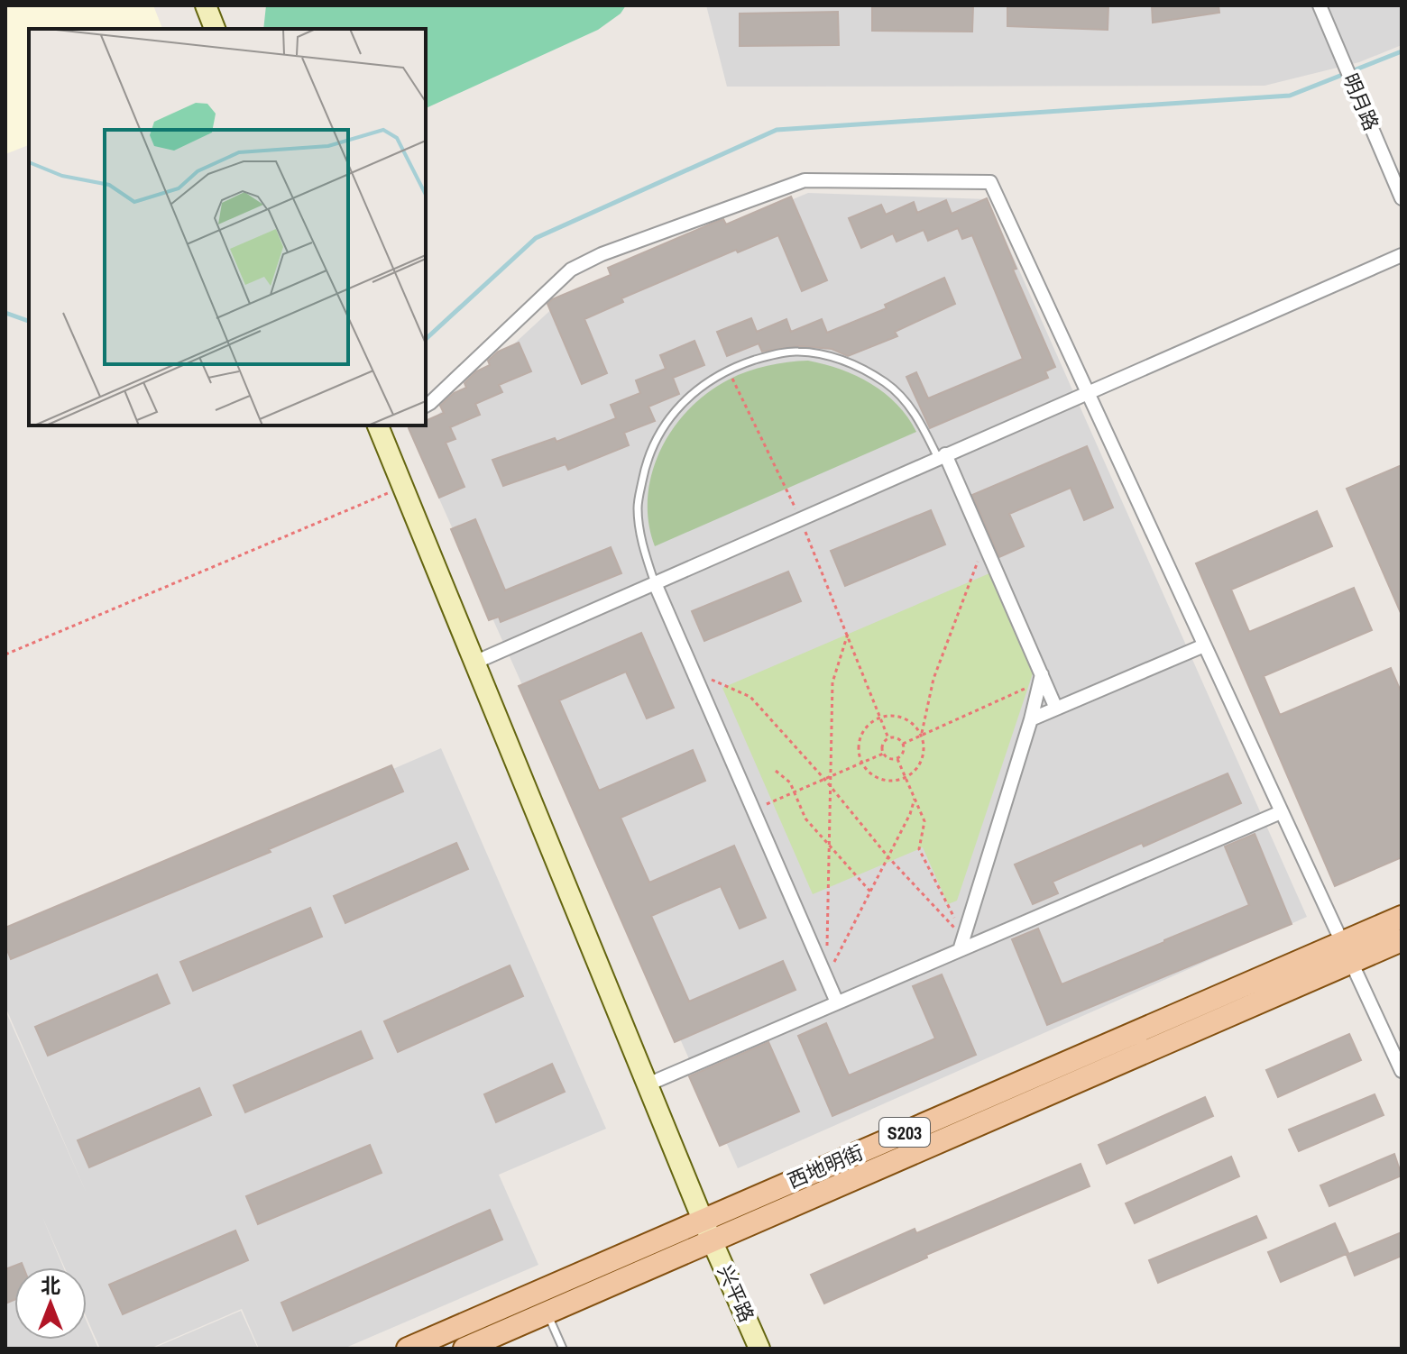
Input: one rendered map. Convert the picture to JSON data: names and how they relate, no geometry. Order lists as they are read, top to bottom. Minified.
{"streets":{"main road":["S203","西地明街"],"street":["明月路","兴平路"]},"crossings":[["西地明街","兴平路"]],"north":"top"}
